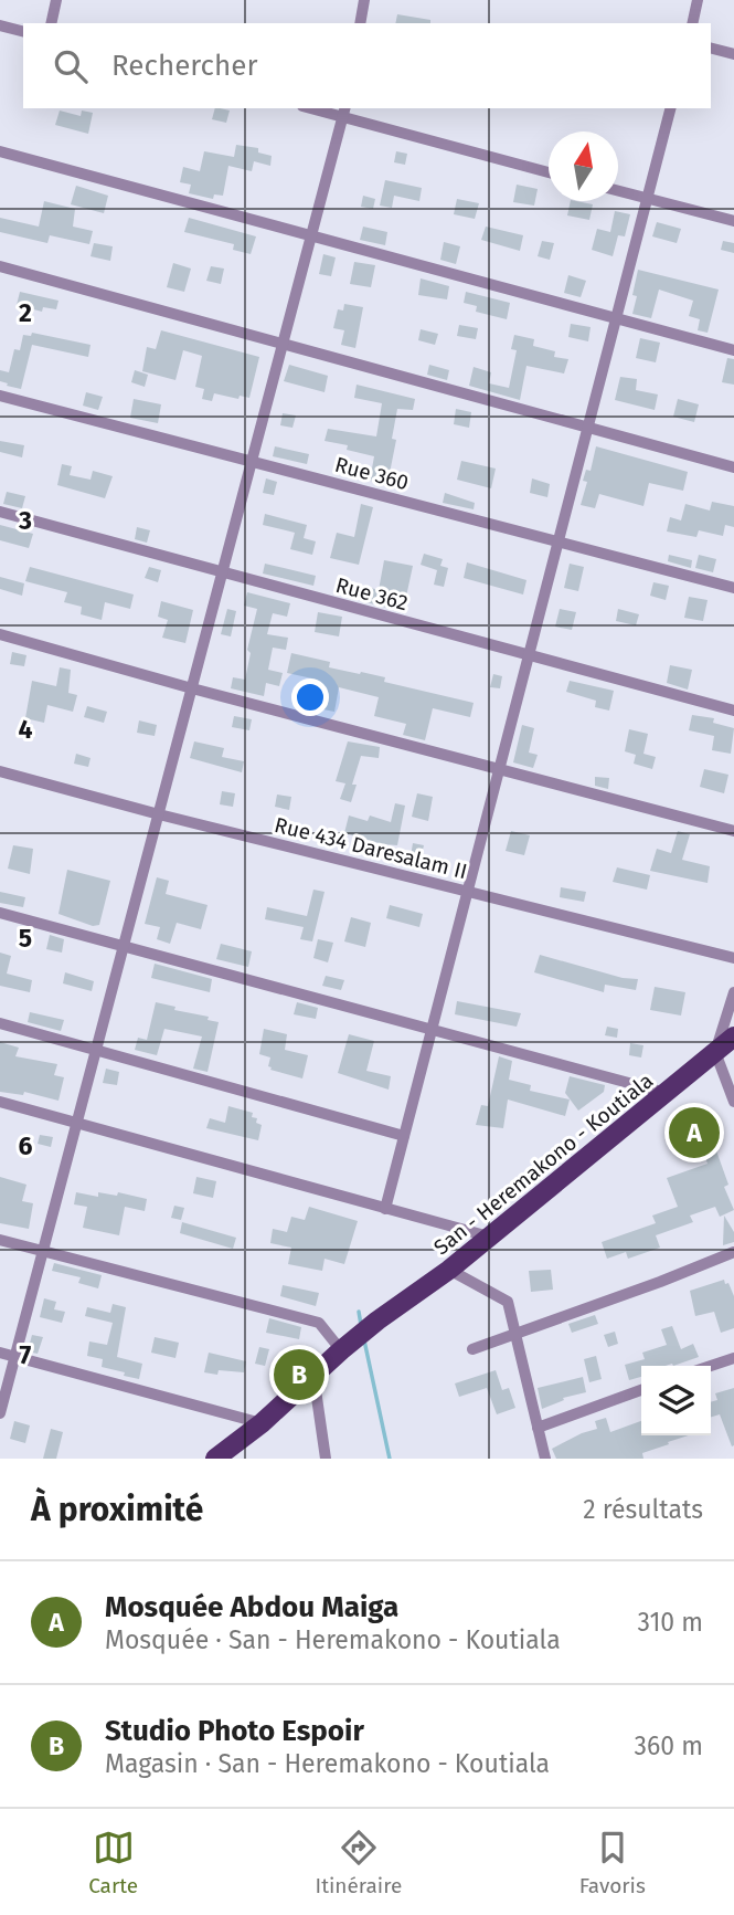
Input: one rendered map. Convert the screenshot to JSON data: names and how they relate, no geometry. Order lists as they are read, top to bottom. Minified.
{"streets":{"main road":["San - Heremakono - Koutiala"],"street":["Rue 360","Rue 362","Rue 434 Daresalam II"]},"north":"top","page":{"search":"Rechercher","pins":["A","B"],"heading":["À proximité","2 résultats"],"list":[{"mark":"A","name":"Mosquée Abdou Maiga","note":"Mosquée · San - Heremakono - Koutiala","value":"310 m"},{"mark":"B","name":"Studio Photo Espoir","note":"Magasin · San - Heremakono - Koutiala","value":"360 m"}],"nav":["Carte","Itinéraire","Favoris"]},"grid":{"rows":["2","3","4","5","6","7"]}}
